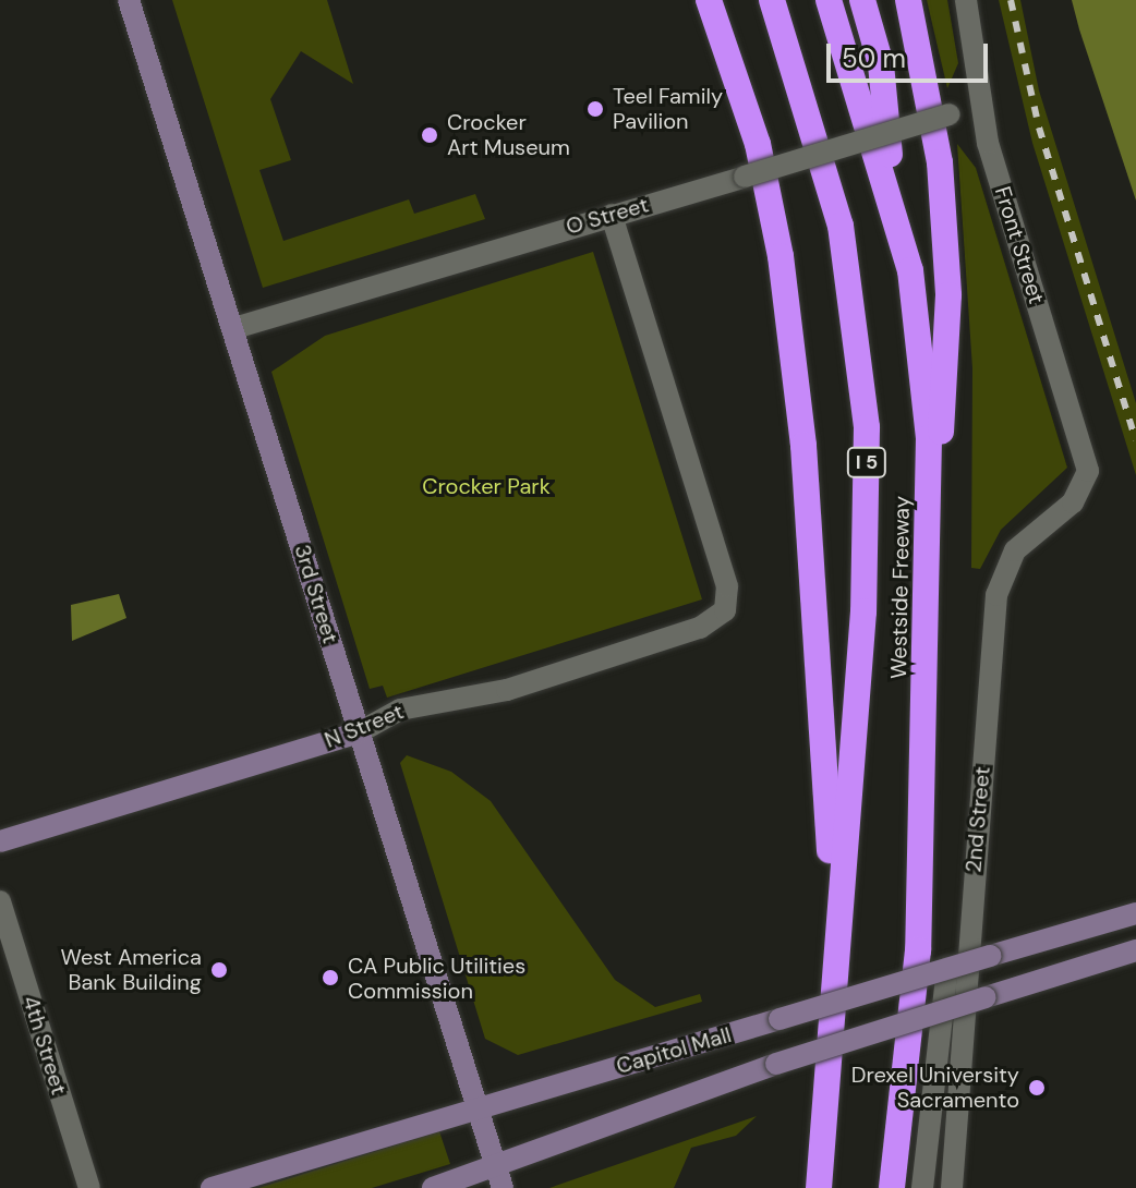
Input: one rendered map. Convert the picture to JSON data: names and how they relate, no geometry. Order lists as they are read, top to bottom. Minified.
{"streets":{"highway":["I 5","Westside Freeway"],"main road":["3rd Street","N Street","Capitol Mall"],"street":["O Street","Front Street","2nd Street","4th Street"]},"crossings":[["O Street","Front Street"],["O Street","3rd Street"],["O Street","N Street"],["Front Street","2nd Street"],["3rd Street","N Street"],["3rd Street","Capitol Mall"]],"parks":["Crocker Park"],"places":["Teel Family Pavilion","Crocker Art Museum","West America Bank Building","CA Public Utilities Commission","Drexel University Sacramento"],"scale_bar":"50 m"}
